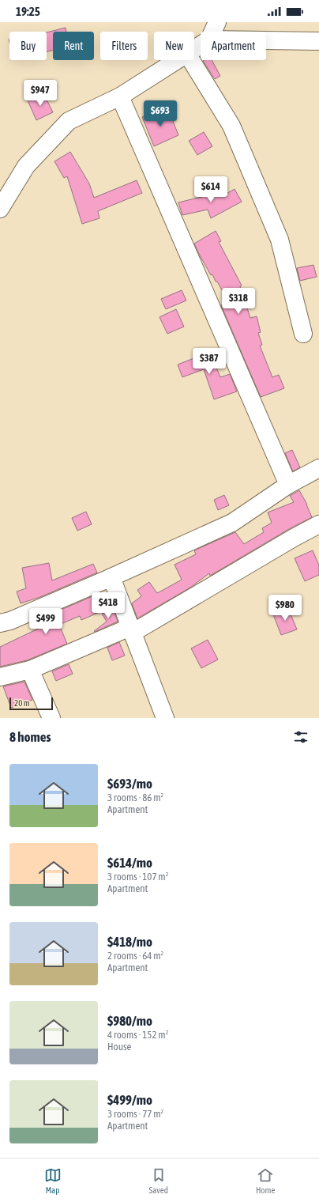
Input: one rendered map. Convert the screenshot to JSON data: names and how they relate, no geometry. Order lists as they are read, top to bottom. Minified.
{"scale_bar":"20 m","page":{"status":"19:25","chip":["Buy","Rent","Filters","New","Apartment"],"price":["$947","$693","$614","$318","$387","$418","$980","$499"],"scale":"20 m","heading":"8 homes","list":[{"name":"$693/mo","note":"3 rooms · 86 m² · Apartment"},{"name":"$614/mo","note":"3 rooms · 107 m² · Apartment"},{"name":"$418/mo","note":"2 rooms · 64 m² · Apartment"},{"name":"$980/mo","note":"4 rooms · 152 m² · House"},{"name":"$499/mo","note":"3 rooms · 77 m² · Apartment"}],"tabs":["Map","Saved","Home"]}}
